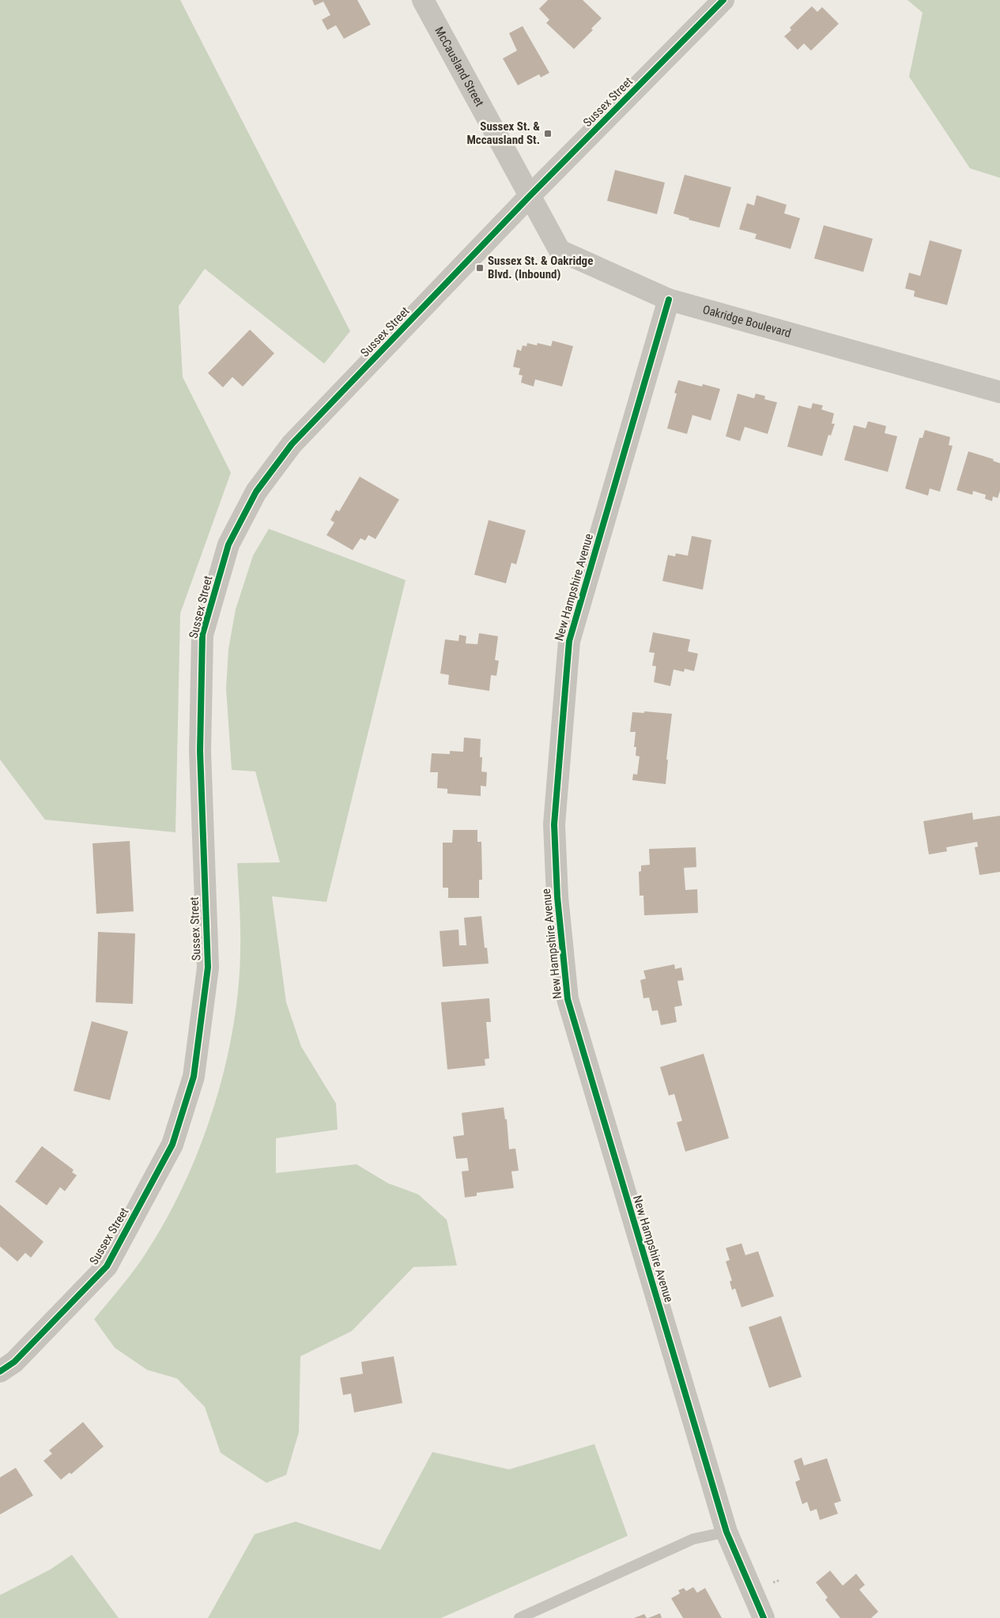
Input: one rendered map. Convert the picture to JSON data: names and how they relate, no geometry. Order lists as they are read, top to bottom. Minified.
{"streets":{"street":["McCausland Street","Sussex Street","Oakridge Boulevard","New Hampshire Avenue"]},"crossings":[["McCausland Street","Sussex Street"],["McCausland Street","Oakridge Boulevard"],["Sussex Street","Oakridge Boulevard"],["Oakridge Boulevard","New Hampshire Avenue"]],"places":{"transit":["Sussex St. & Mccausland St.","Sussex St. & Oakridge Blvd. (Inbound)"]}}
